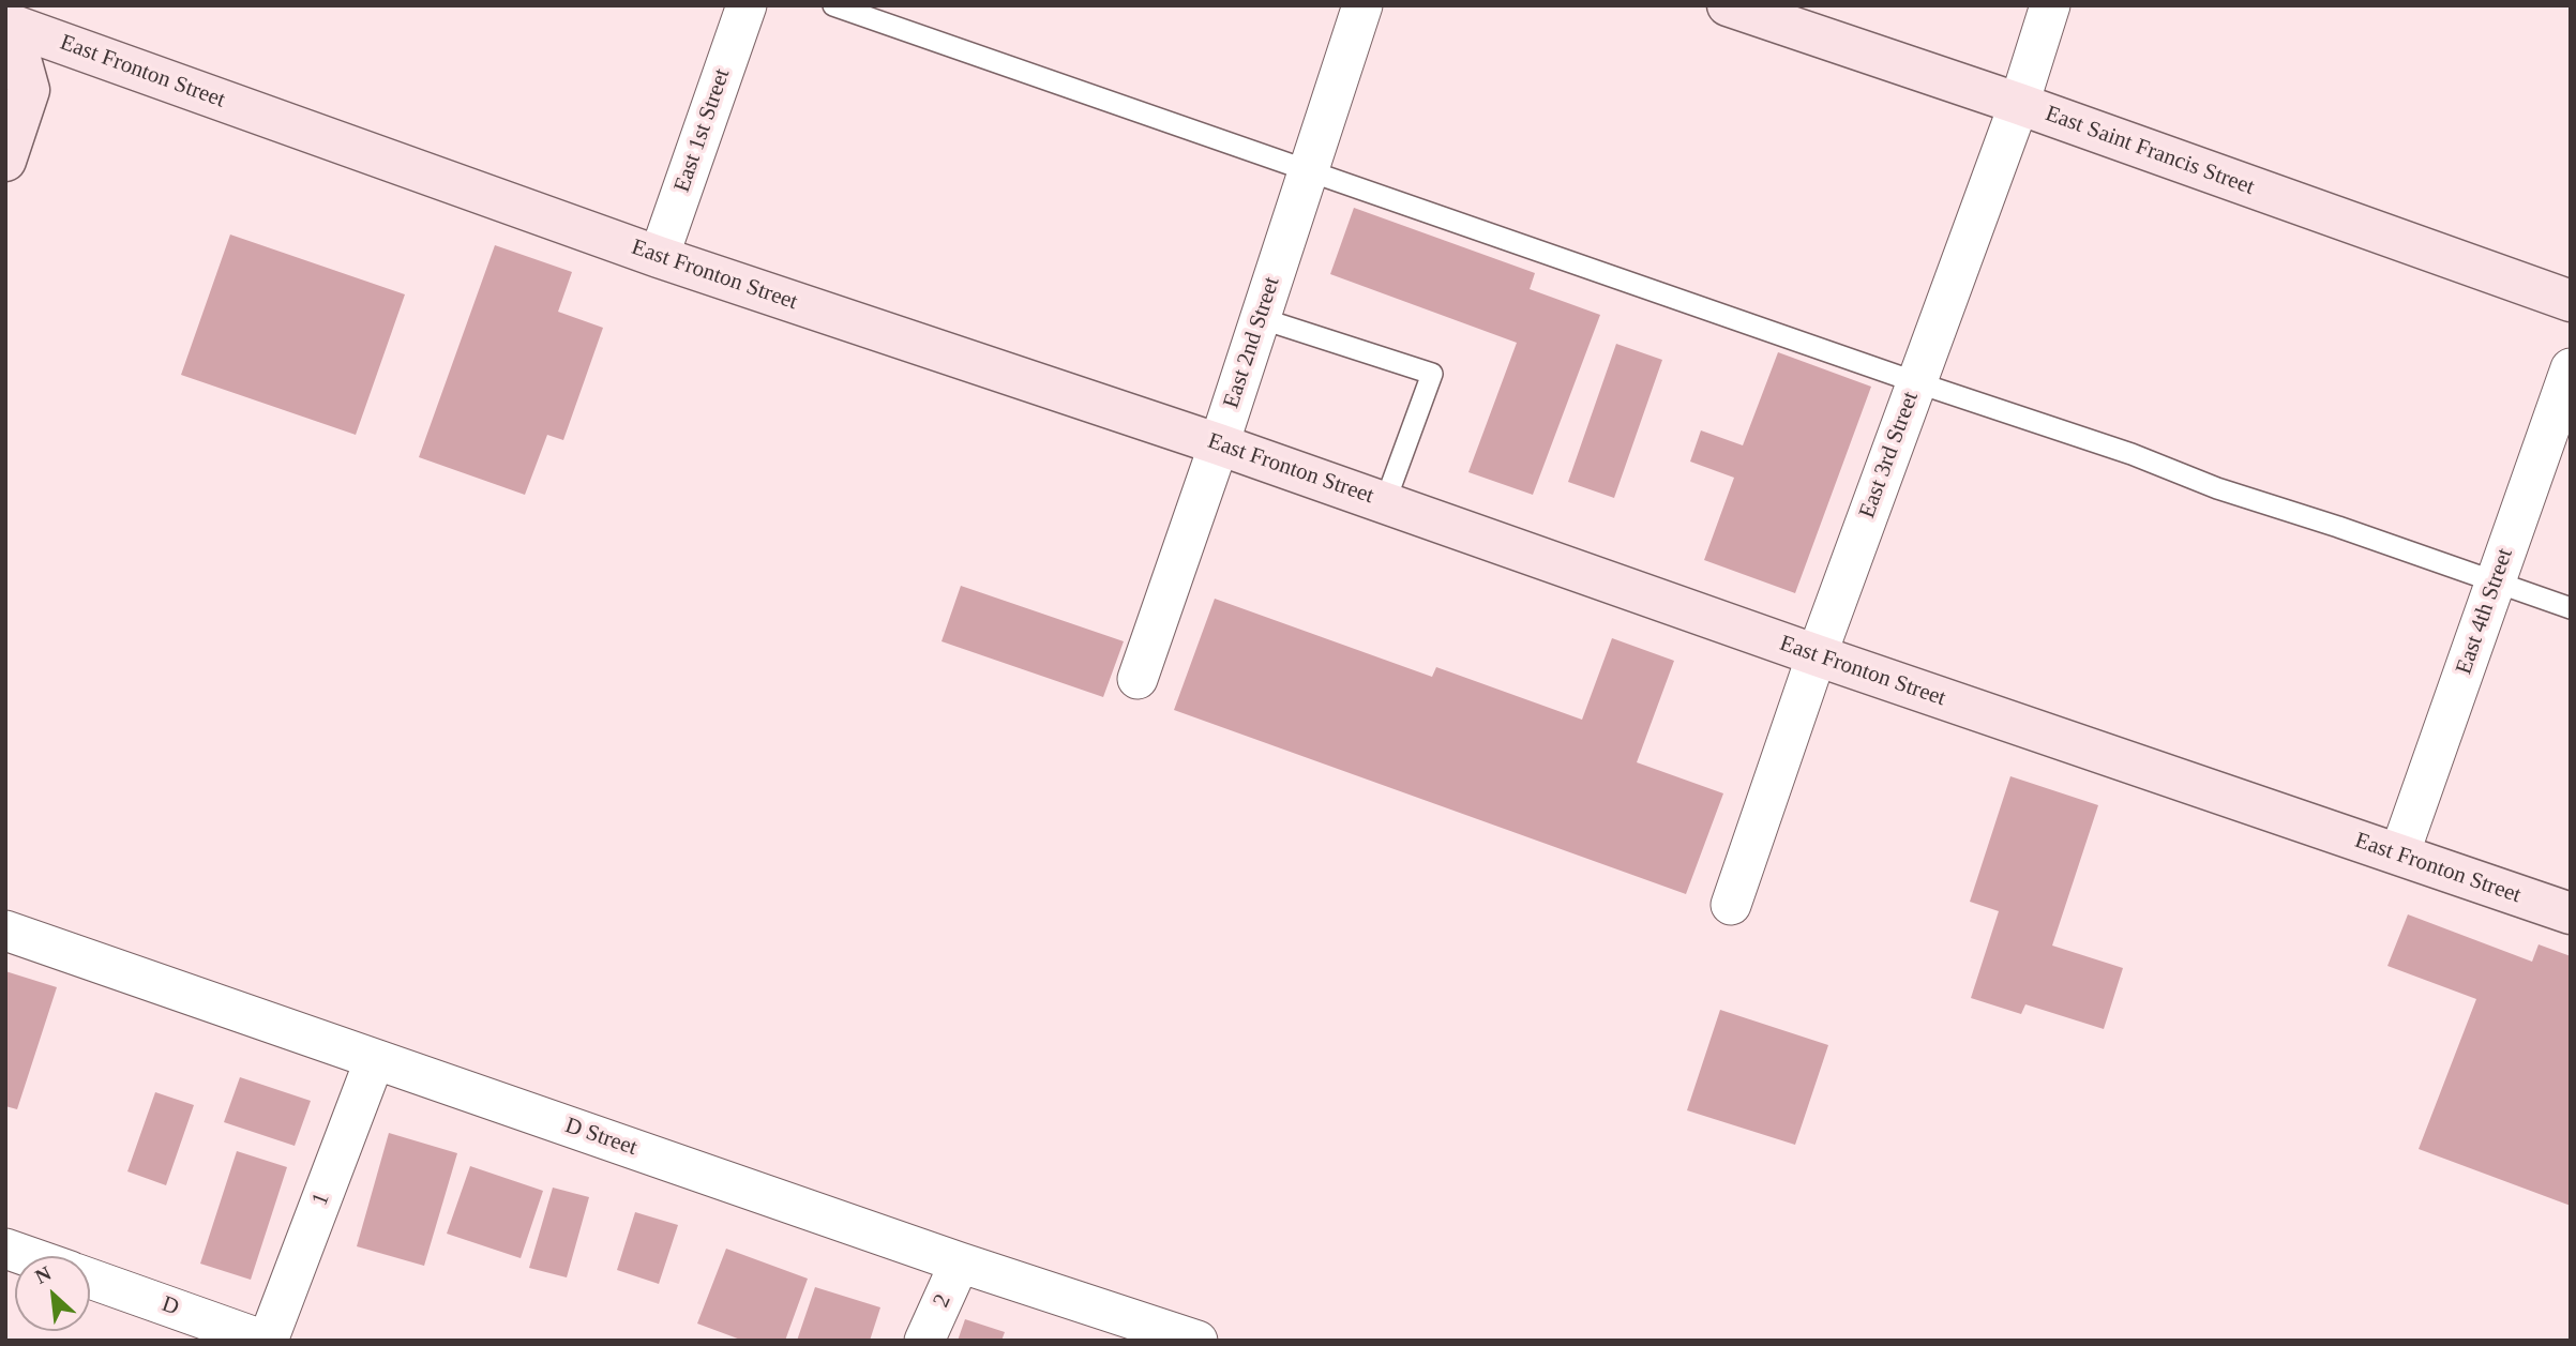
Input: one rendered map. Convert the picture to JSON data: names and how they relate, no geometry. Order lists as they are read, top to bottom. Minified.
{"streets":{"main road":["East Fronton Street","East Saint Francis Street"],"street":["East 1st Street","East 2nd Street","East 3rd Street","East 4th Street","D Street","1","2","D"]},"crossings":[["East Fronton Street","East 1st Street"],["East Fronton Street","East 2nd Street"],["East Fronton Street","East 3rd Street"],["East Fronton Street","East 4th Street"],["East Saint Francis Street","East 3rd Street"],["D Street","1"],["D Street","2"],["1","D"]],"north":"top left"}
